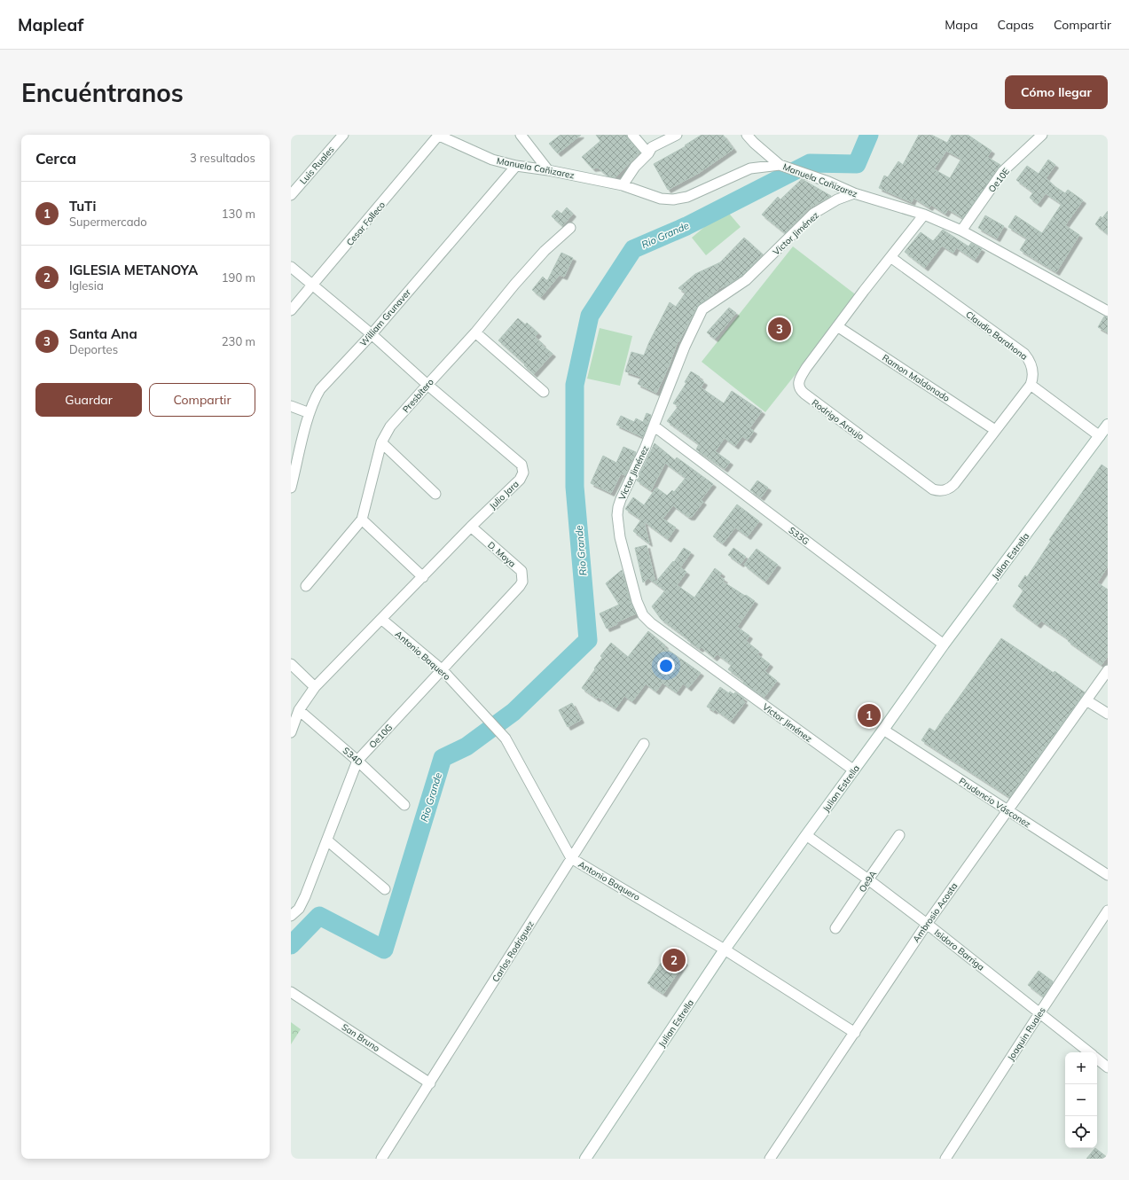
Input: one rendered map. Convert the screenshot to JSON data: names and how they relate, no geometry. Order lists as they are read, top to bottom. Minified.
{"streets":{"street":["Luis Ruales","Manuela Cañizarez","Oe10E","Cesar Folleco","Victor Jiménez","William Grunaver","Claudio Barahona","Ramon Maldonado","Presbítero","Rodrigo Araujo","Julio Jara","S33G","D. Moya","Julian Estrella","Antonio Baquero","Oe10G","S34D","Prudencio Vásconez","Oe9A","Ambrosio Acosta","Isidoro Barriga","Carlos Rodriguez","Joaquin Ruales","San Bruno"]},"crossings":[["Manuela Cañizarez","Oe10E"],["Manuela Cañizarez","Cesar Folleco"],["Manuela Cañizarez","Victor Jiménez"],["Manuela Cañizarez","William Grunaver"],["Manuela Cañizarez","Rodrigo Araujo"],["Cesar Folleco","Julio Jara"],["Victor Jiménez","S33G"],["Victor Jiménez","Julian Estrella"],["William Grunaver","Julio Jara"],["Claudio Barahona","Rodrigo Araujo"],["Ramon Maldonado","Rodrigo Araujo"],["Presbítero","Julio Jara"],["Julio Jara","D. Moya"],["Julio Jara","Antonio Baquero"],["Julio Jara","S34D"],["S33G","Julian Estrella"],["D. Moya","Oe10G"],["Julian Estrella","Antonio Baquero"],["Julian Estrella","Prudencio Vásconez"],["Julian Estrella","Isidoro Barriga"],["Antonio Baquero","Oe10G"],["Antonio Baquero","Ambrosio Acosta"],["Antonio Baquero","Carlos Rodriguez"],["Oe10G","S34D"],["Prudencio Vásconez","Ambrosio Acosta"],["Oe9A","Isidoro Barriga"],["Ambrosio Acosta","Isidoro Barriga"],["Isidoro Barriga","Joaquin Ruales"],["Carlos Rodriguez","San Bruno"]],"water":["Rio Grande"],"page":{"header":"Mapleaf","nav":["Mapa","Capas","Compartir"],"buttons":["Cómo llegar",["Guardar","Compartir"]],"title":"Encuéntranos","heading":["Cerca","3 resultados"],"list":[{"mark":"1","name":"TuTi","note":"Supermercado","value":"130 m"},{"mark":"2","name":"IGLESIA METANOYA","note":"Iglesia","value":"190 m"},{"mark":"3","name":"Santa Ana","note":"Deportes","value":"230 m"}],"pins":["3","1","2"],"map_buttons":["+","−"]}}
